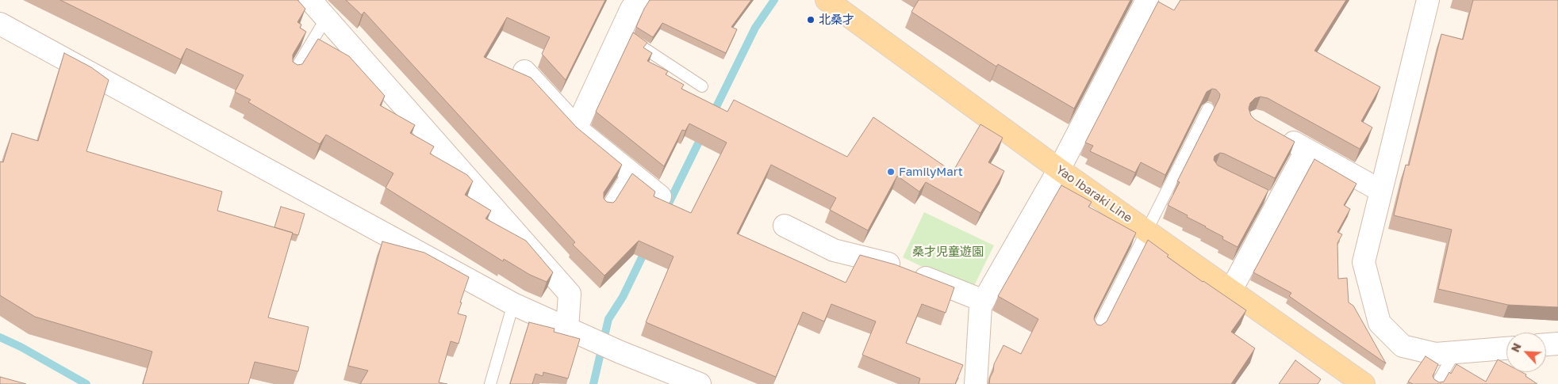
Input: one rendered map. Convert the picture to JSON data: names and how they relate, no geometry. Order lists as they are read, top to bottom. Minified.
{"streets":{"main road":["Yao Ibaraki Line"]},"parks":["桑才児童遊園"],"places":["北桑才","FamilyMart"],"north":"top left"}
